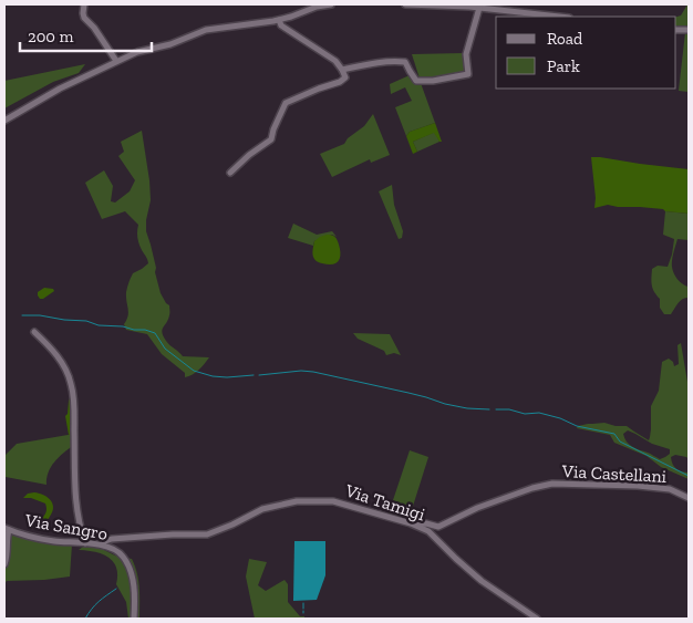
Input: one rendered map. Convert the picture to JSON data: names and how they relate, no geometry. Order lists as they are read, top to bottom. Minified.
{"streets":{"street":["Via Castellani","Via Tamigi","Via Sangro"]},"crossings":[["Via Castellani","Via Tamigi"],["Via Tamigi","Via Sangro"]],"legend":["Road","Park"],"scale_bar":"200 m"}
